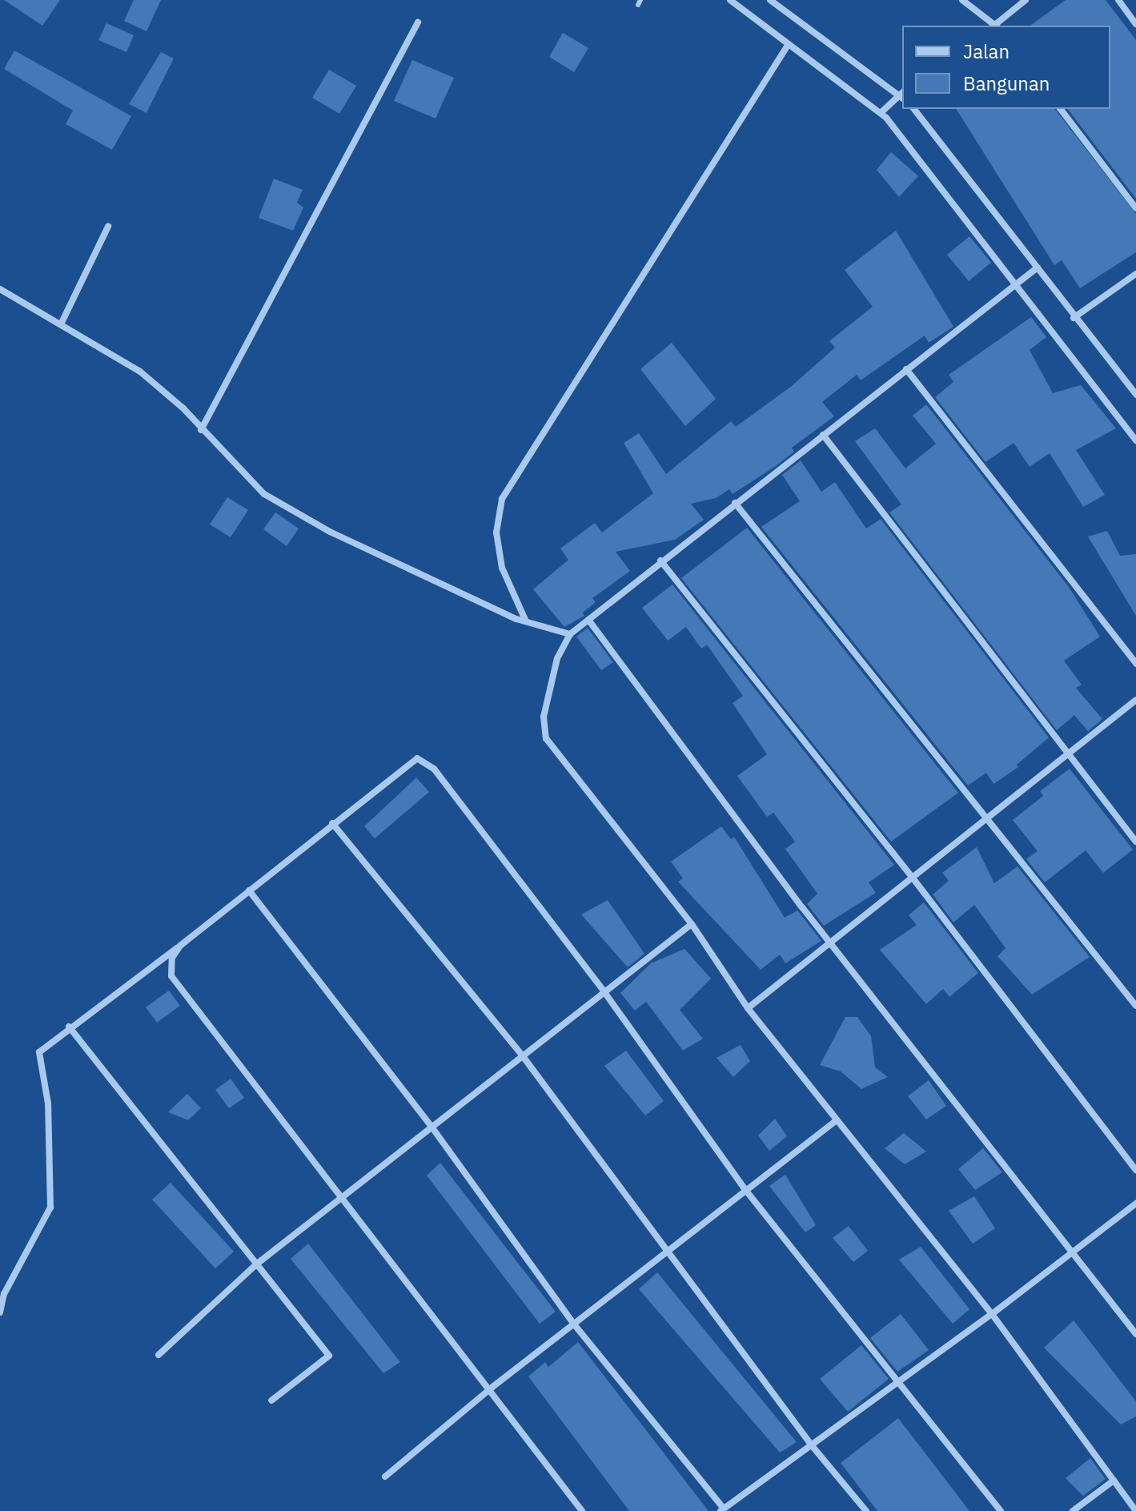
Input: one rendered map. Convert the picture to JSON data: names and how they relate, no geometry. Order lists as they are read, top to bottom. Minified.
{"legend":["Jalan","Bangunan"]}
